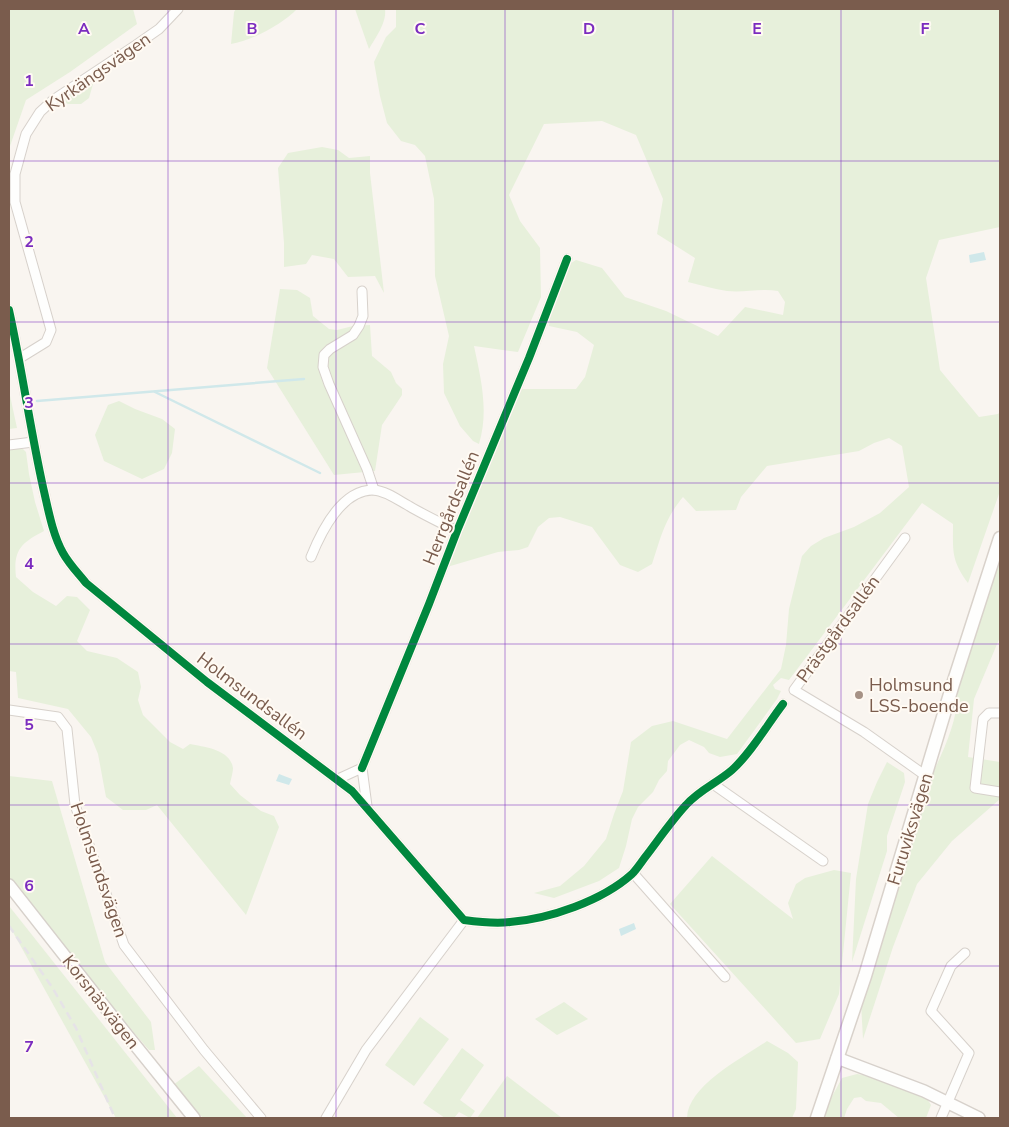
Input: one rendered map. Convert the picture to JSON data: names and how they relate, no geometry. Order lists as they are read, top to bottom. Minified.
{"streets":{"main road":["Furuviksvägen"],"street":["Kyrkängsvägen","Herrgårdsallén","Prästgårdsallén","Holmsundsallén","Holmsundsvägen","Korsnäsvägen"]},"crossings":[["Kyrkängsvägen","Holmsundsallén"],["Prästgårdsallén","Furuviksvägen"]],"places":["Holmsund LSS-boende"],"grid":{"columns":["A","B","C","D","E","F"],"rows":["1","2","3","4","5","6","7"]}}
